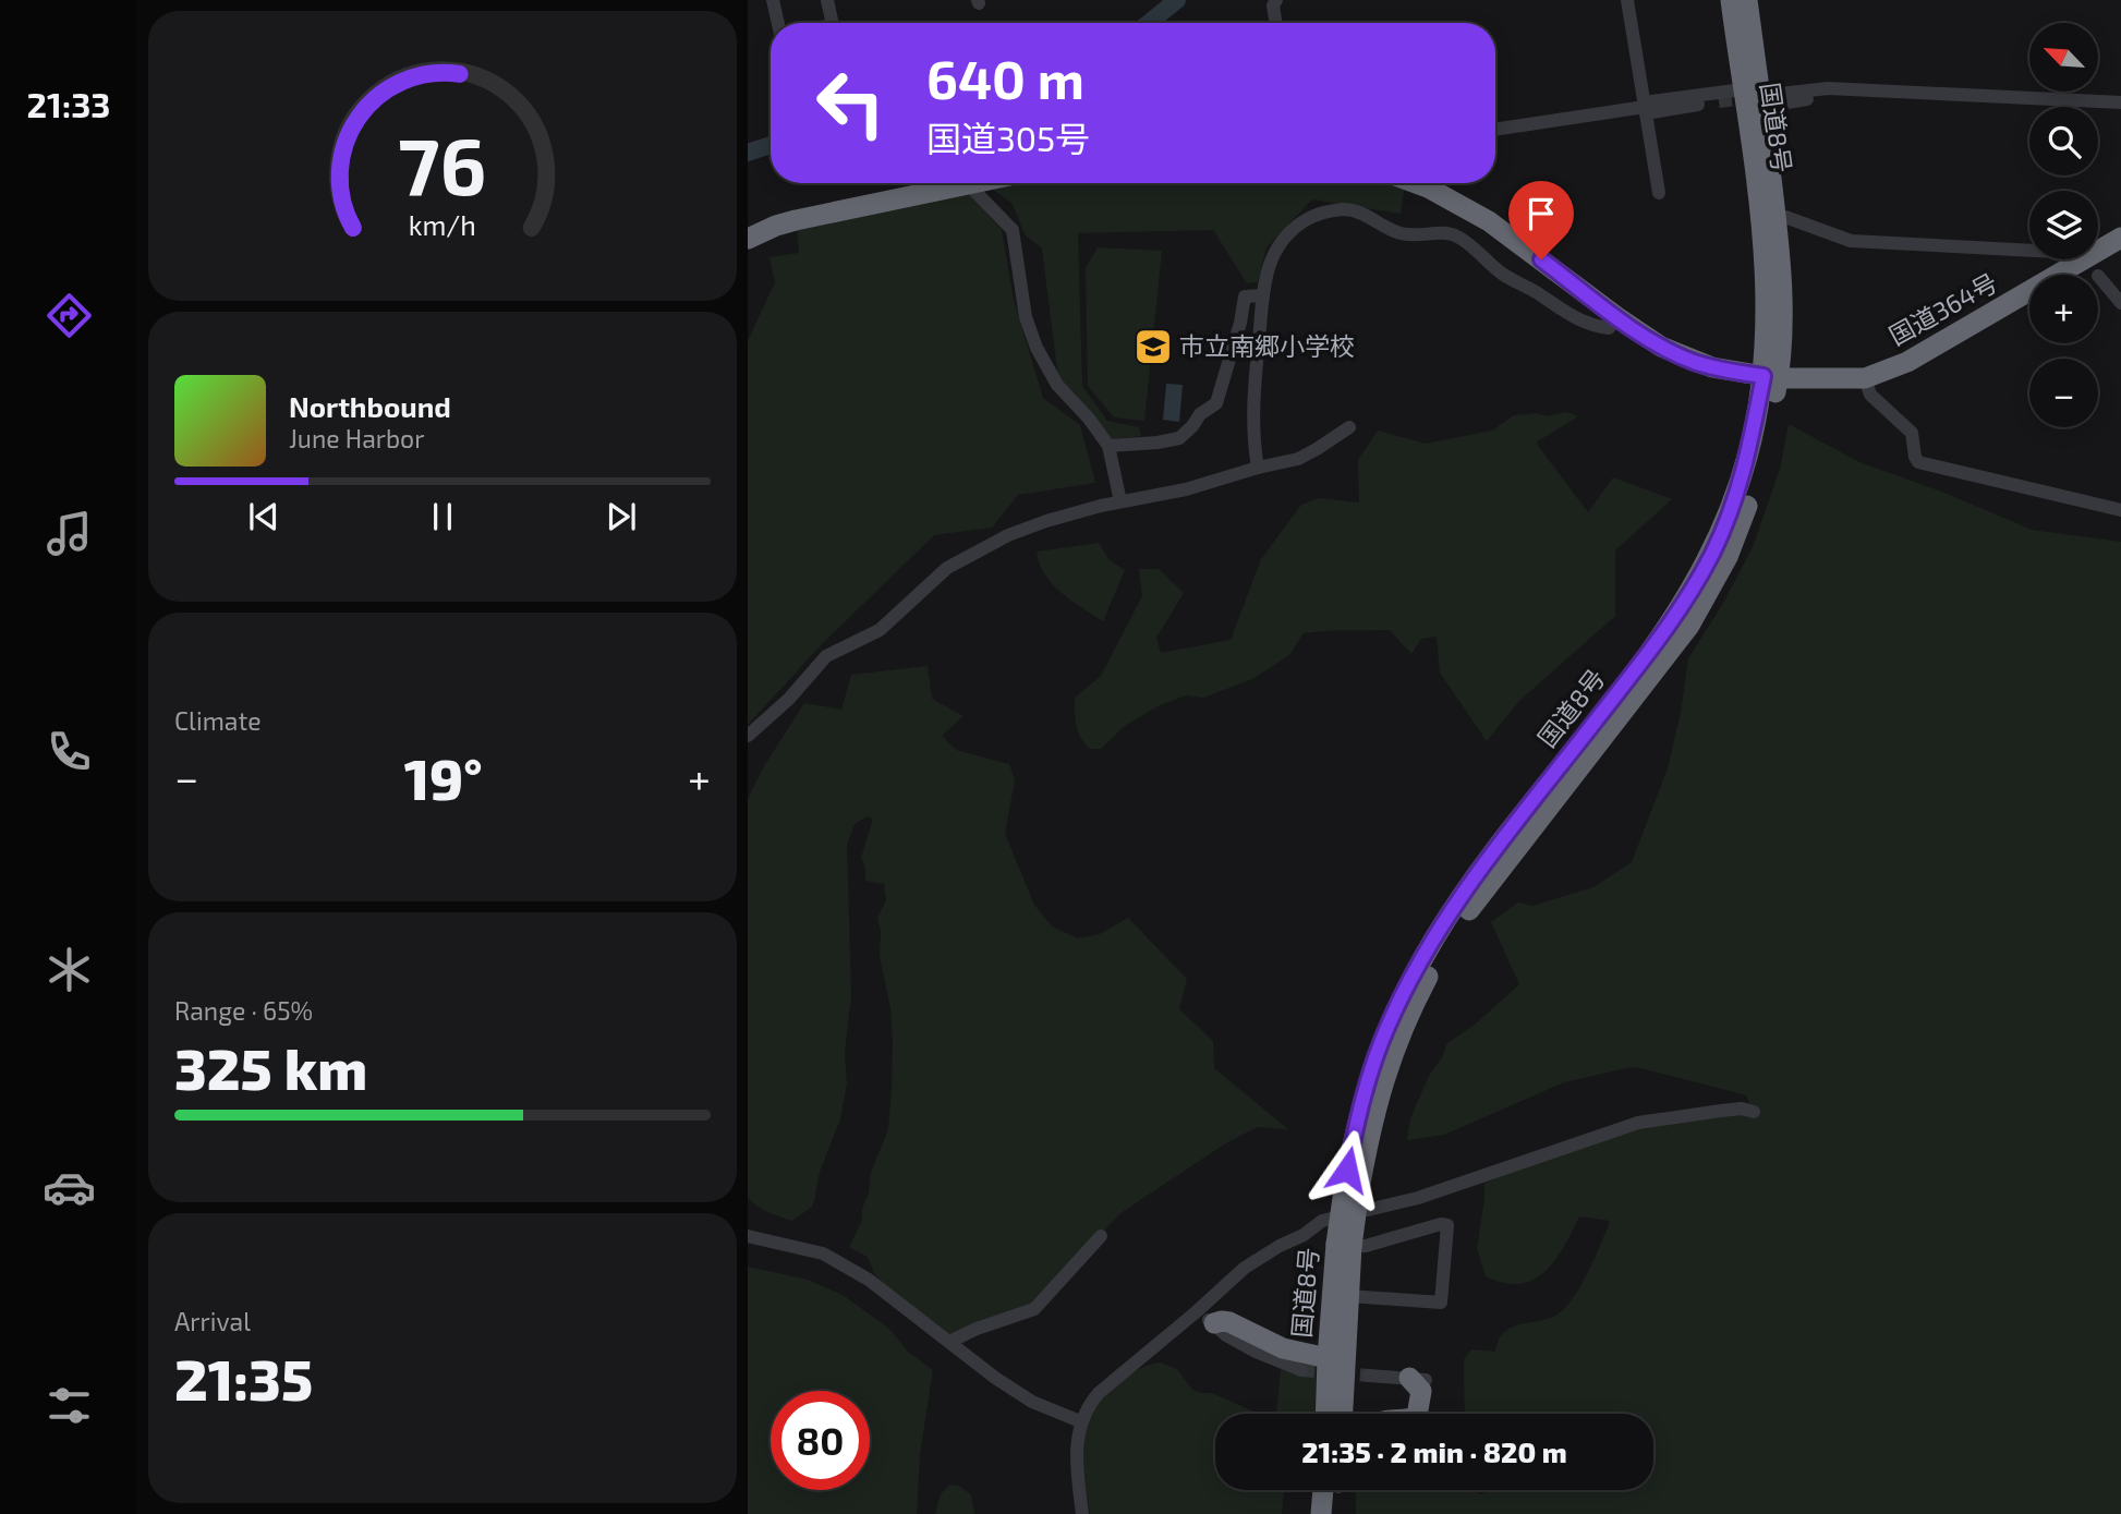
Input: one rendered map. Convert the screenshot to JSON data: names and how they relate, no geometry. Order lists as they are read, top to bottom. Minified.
{"streets":{"highway":["国道8号","国道364号"]},"crossings":[["国道8号","国道364号"]],"places":{"school or university":["市立南郷小学校"]},"north":"top left","page":{"tabs":"21:33","map_buttons":["+","−"],"turn":["640 m","国道305号"],"song":["Northbound","June Harbor"],"tile":["Climate",["Range · 65%","325 km"],["Arrival","21:35"]],"heat":["−","19°","+"],"limit":"80","trip":"21:35 · 2 min · 820 m","gauge":["76","km/h"]}}
